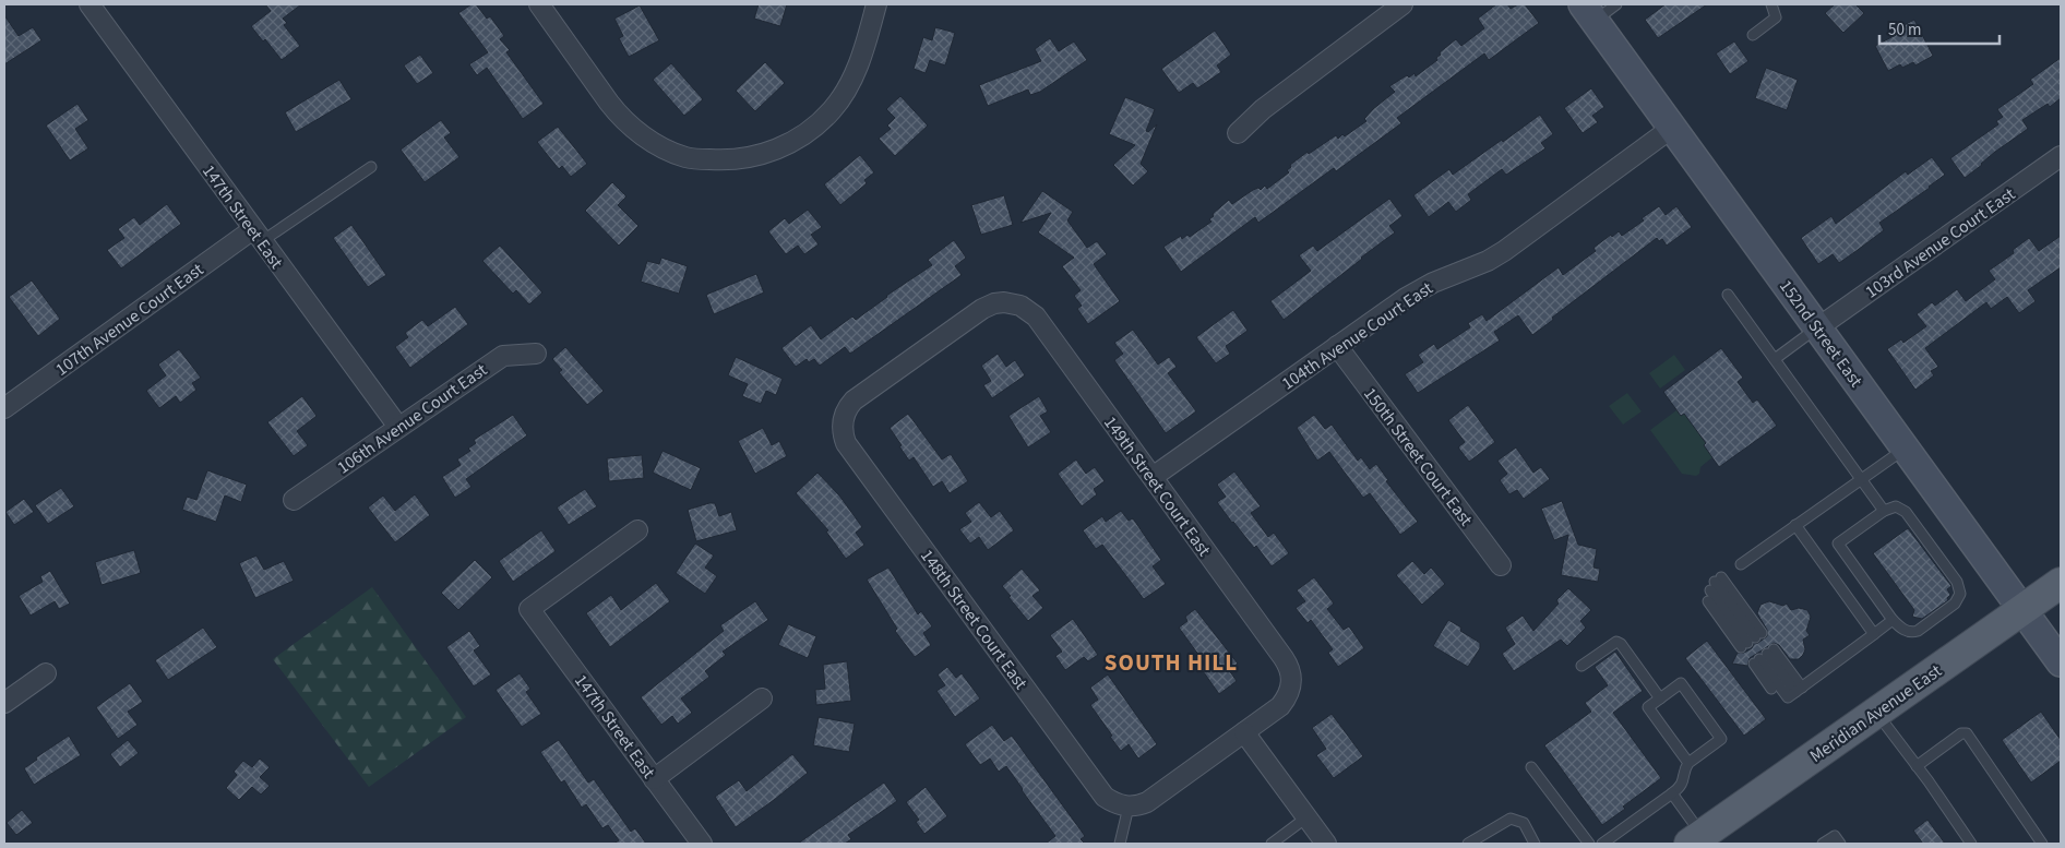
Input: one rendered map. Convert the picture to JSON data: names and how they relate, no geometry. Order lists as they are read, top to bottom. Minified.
{"streets":{"main road":["152nd Street East","Meridian Avenue East"],"street":["147th Street East","103rd Avenue Court East","107th Avenue Court East","104th Avenue Court East","106th Avenue Court East","150th Street Court East","149th Street Court East","148th Street Court East"]},"crossings":[["147th Street East","107th Avenue Court East"],["147th Street East","106th Avenue Court East"],["103rd Avenue Court East","152nd Street East"],["152nd Street East","104th Avenue Court East"],["152nd Street East","Meridian Avenue East"],["104th Avenue Court East","150th Street Court East"],["104th Avenue Court East","149th Street Court East"],["149th Street Court East","148th Street Court East"]],"districts":["SOUTH HILL"],"scale_bar":"50 m"}
